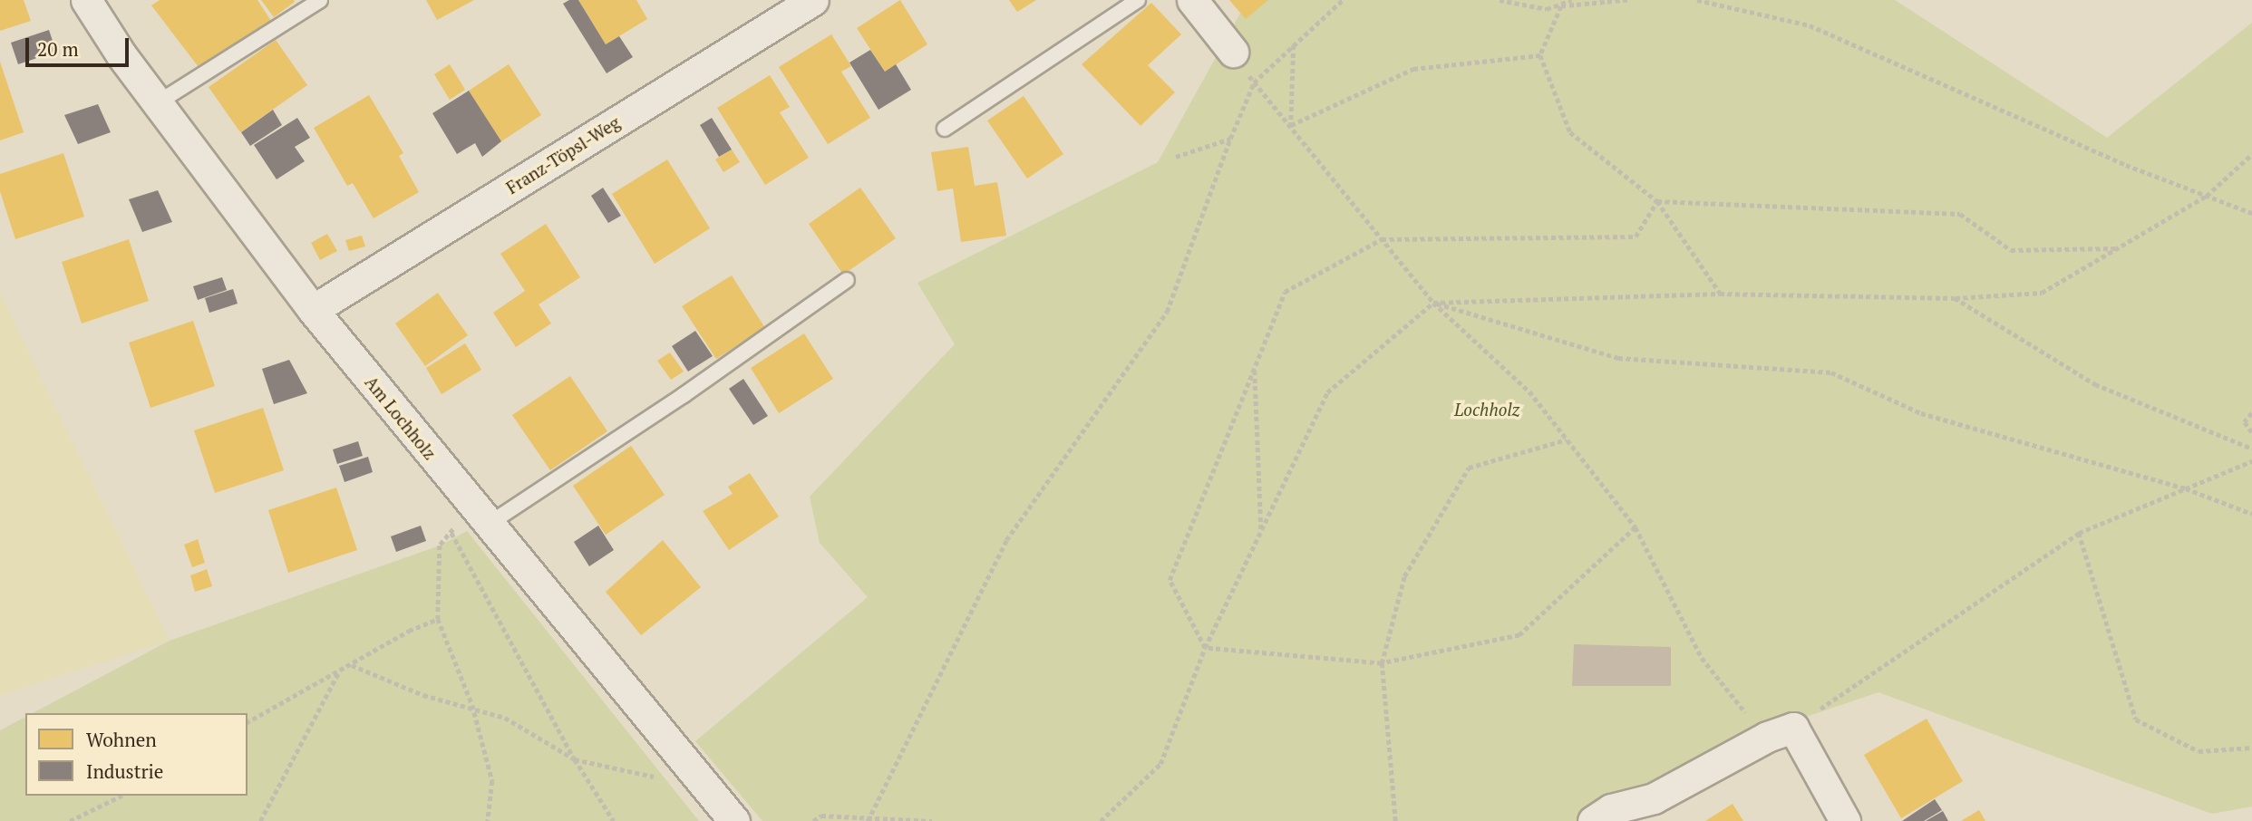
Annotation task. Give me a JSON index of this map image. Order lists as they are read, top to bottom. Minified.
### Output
{"streets":{"street":["Franz-Töpsl-Weg","Am Lochholz"]},"crossings":[["Franz-Töpsl-Weg","Am Lochholz"]],"parks":["Lochholz"],"legend":["Wohnen","Industrie"],"scale_bar":"20 m"}
